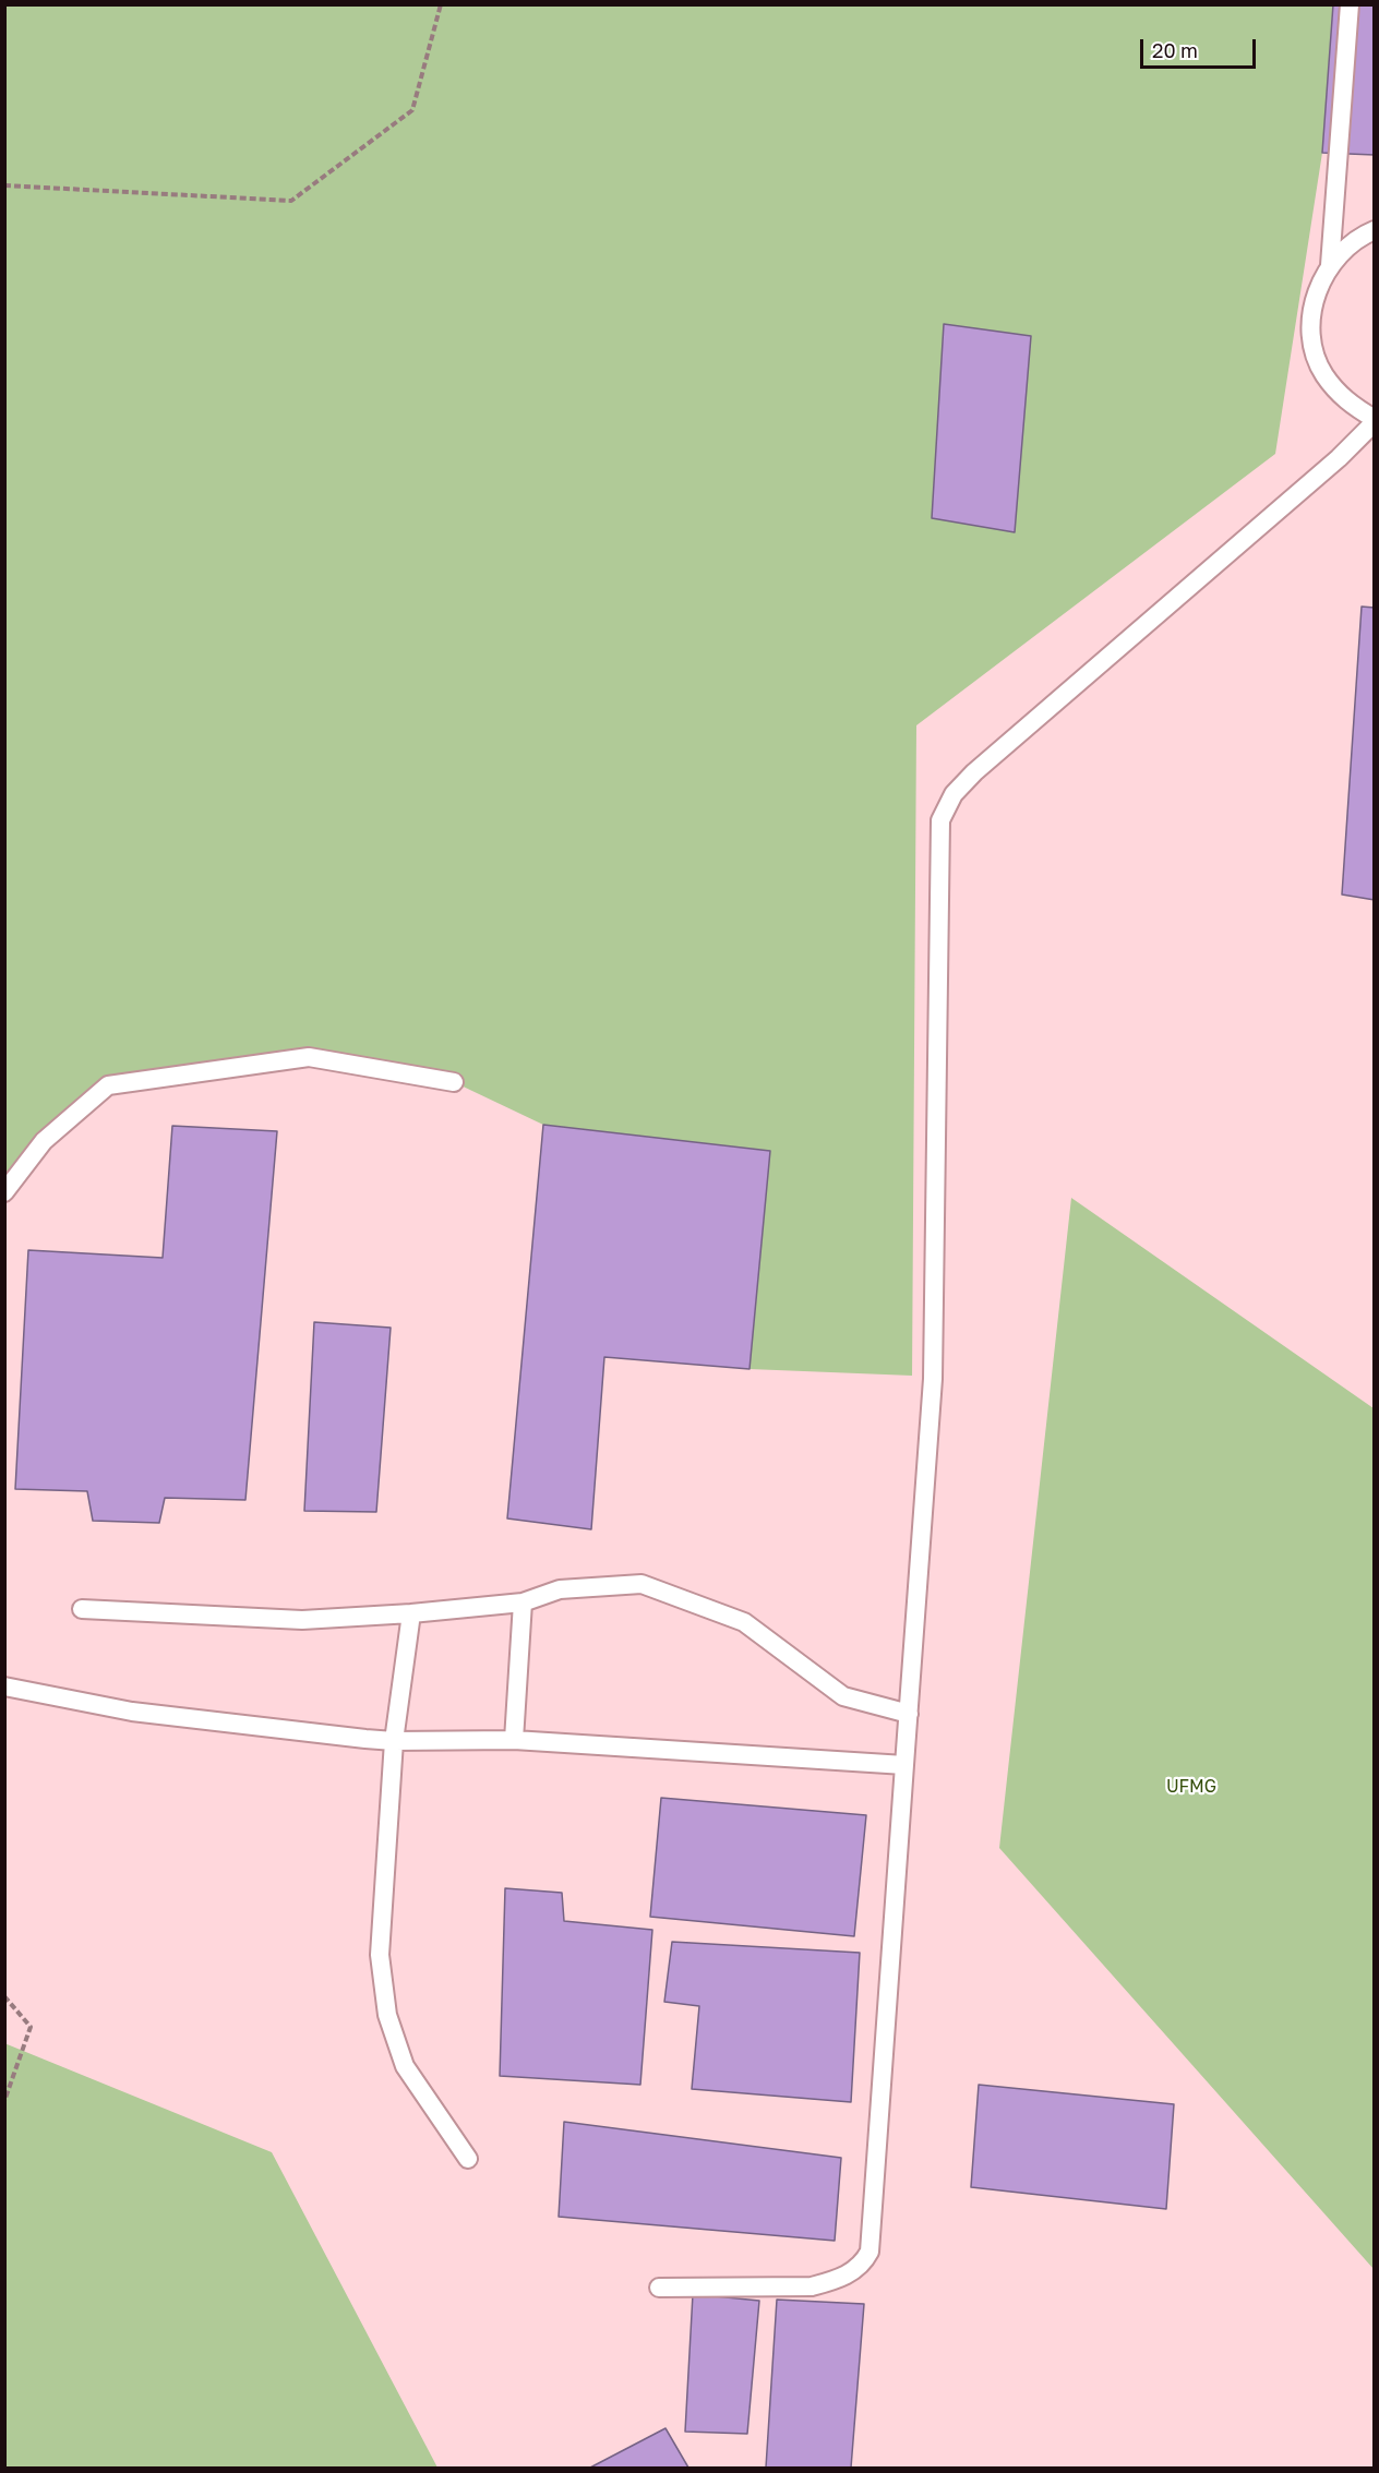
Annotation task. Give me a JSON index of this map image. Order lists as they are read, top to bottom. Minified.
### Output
{"parks":["UFMG"],"scale_bar":"20 m"}
